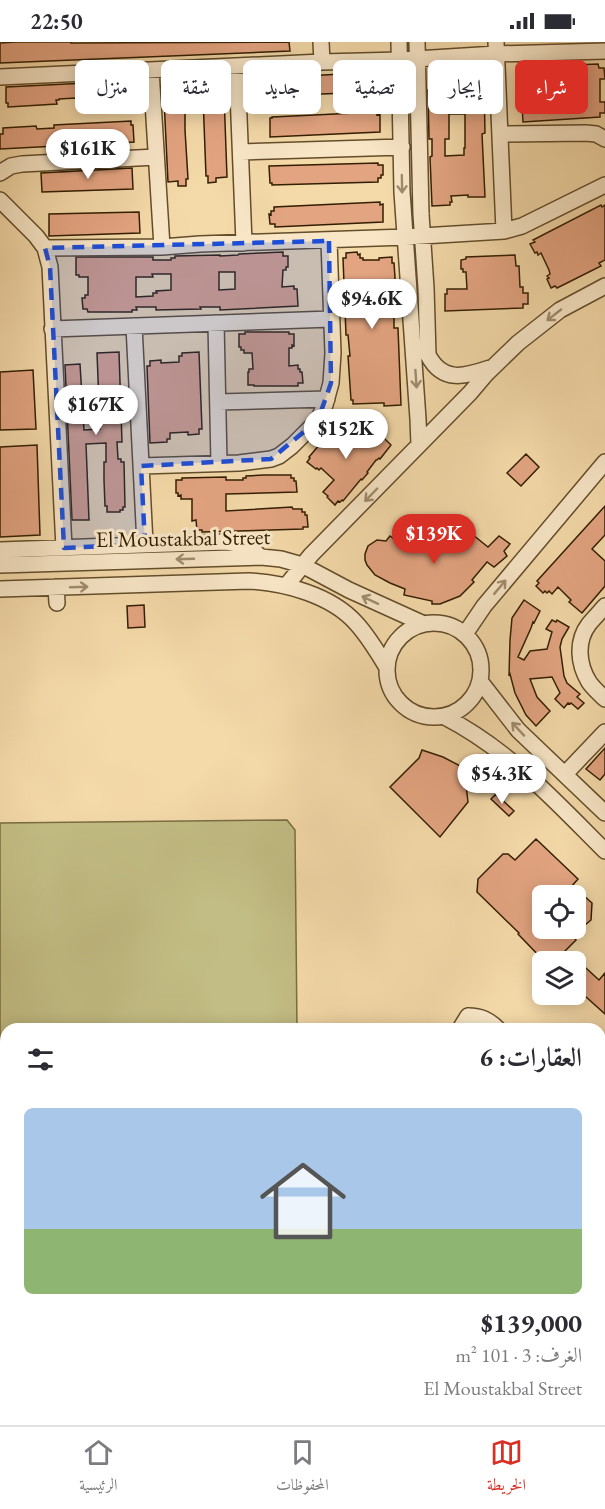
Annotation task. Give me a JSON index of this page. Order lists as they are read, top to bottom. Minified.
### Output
{"streets":{"street":["El Moustakbal Street"]},"page":{"status":"22:50","chip":["شراء","إيجار","تصفية","جديد","شقة","منزل"],"price":["$161K","$94.6K","$167K","$152K","$139K","$54.3K"],"heading":"العقارات: 6","list":[{"name":"$139,000","note":"الغرف: 3 · 101 m² · El Moustakbal Street"}],"tabs":["الخريطة","المحفوظات","الرئيسية"]}}
